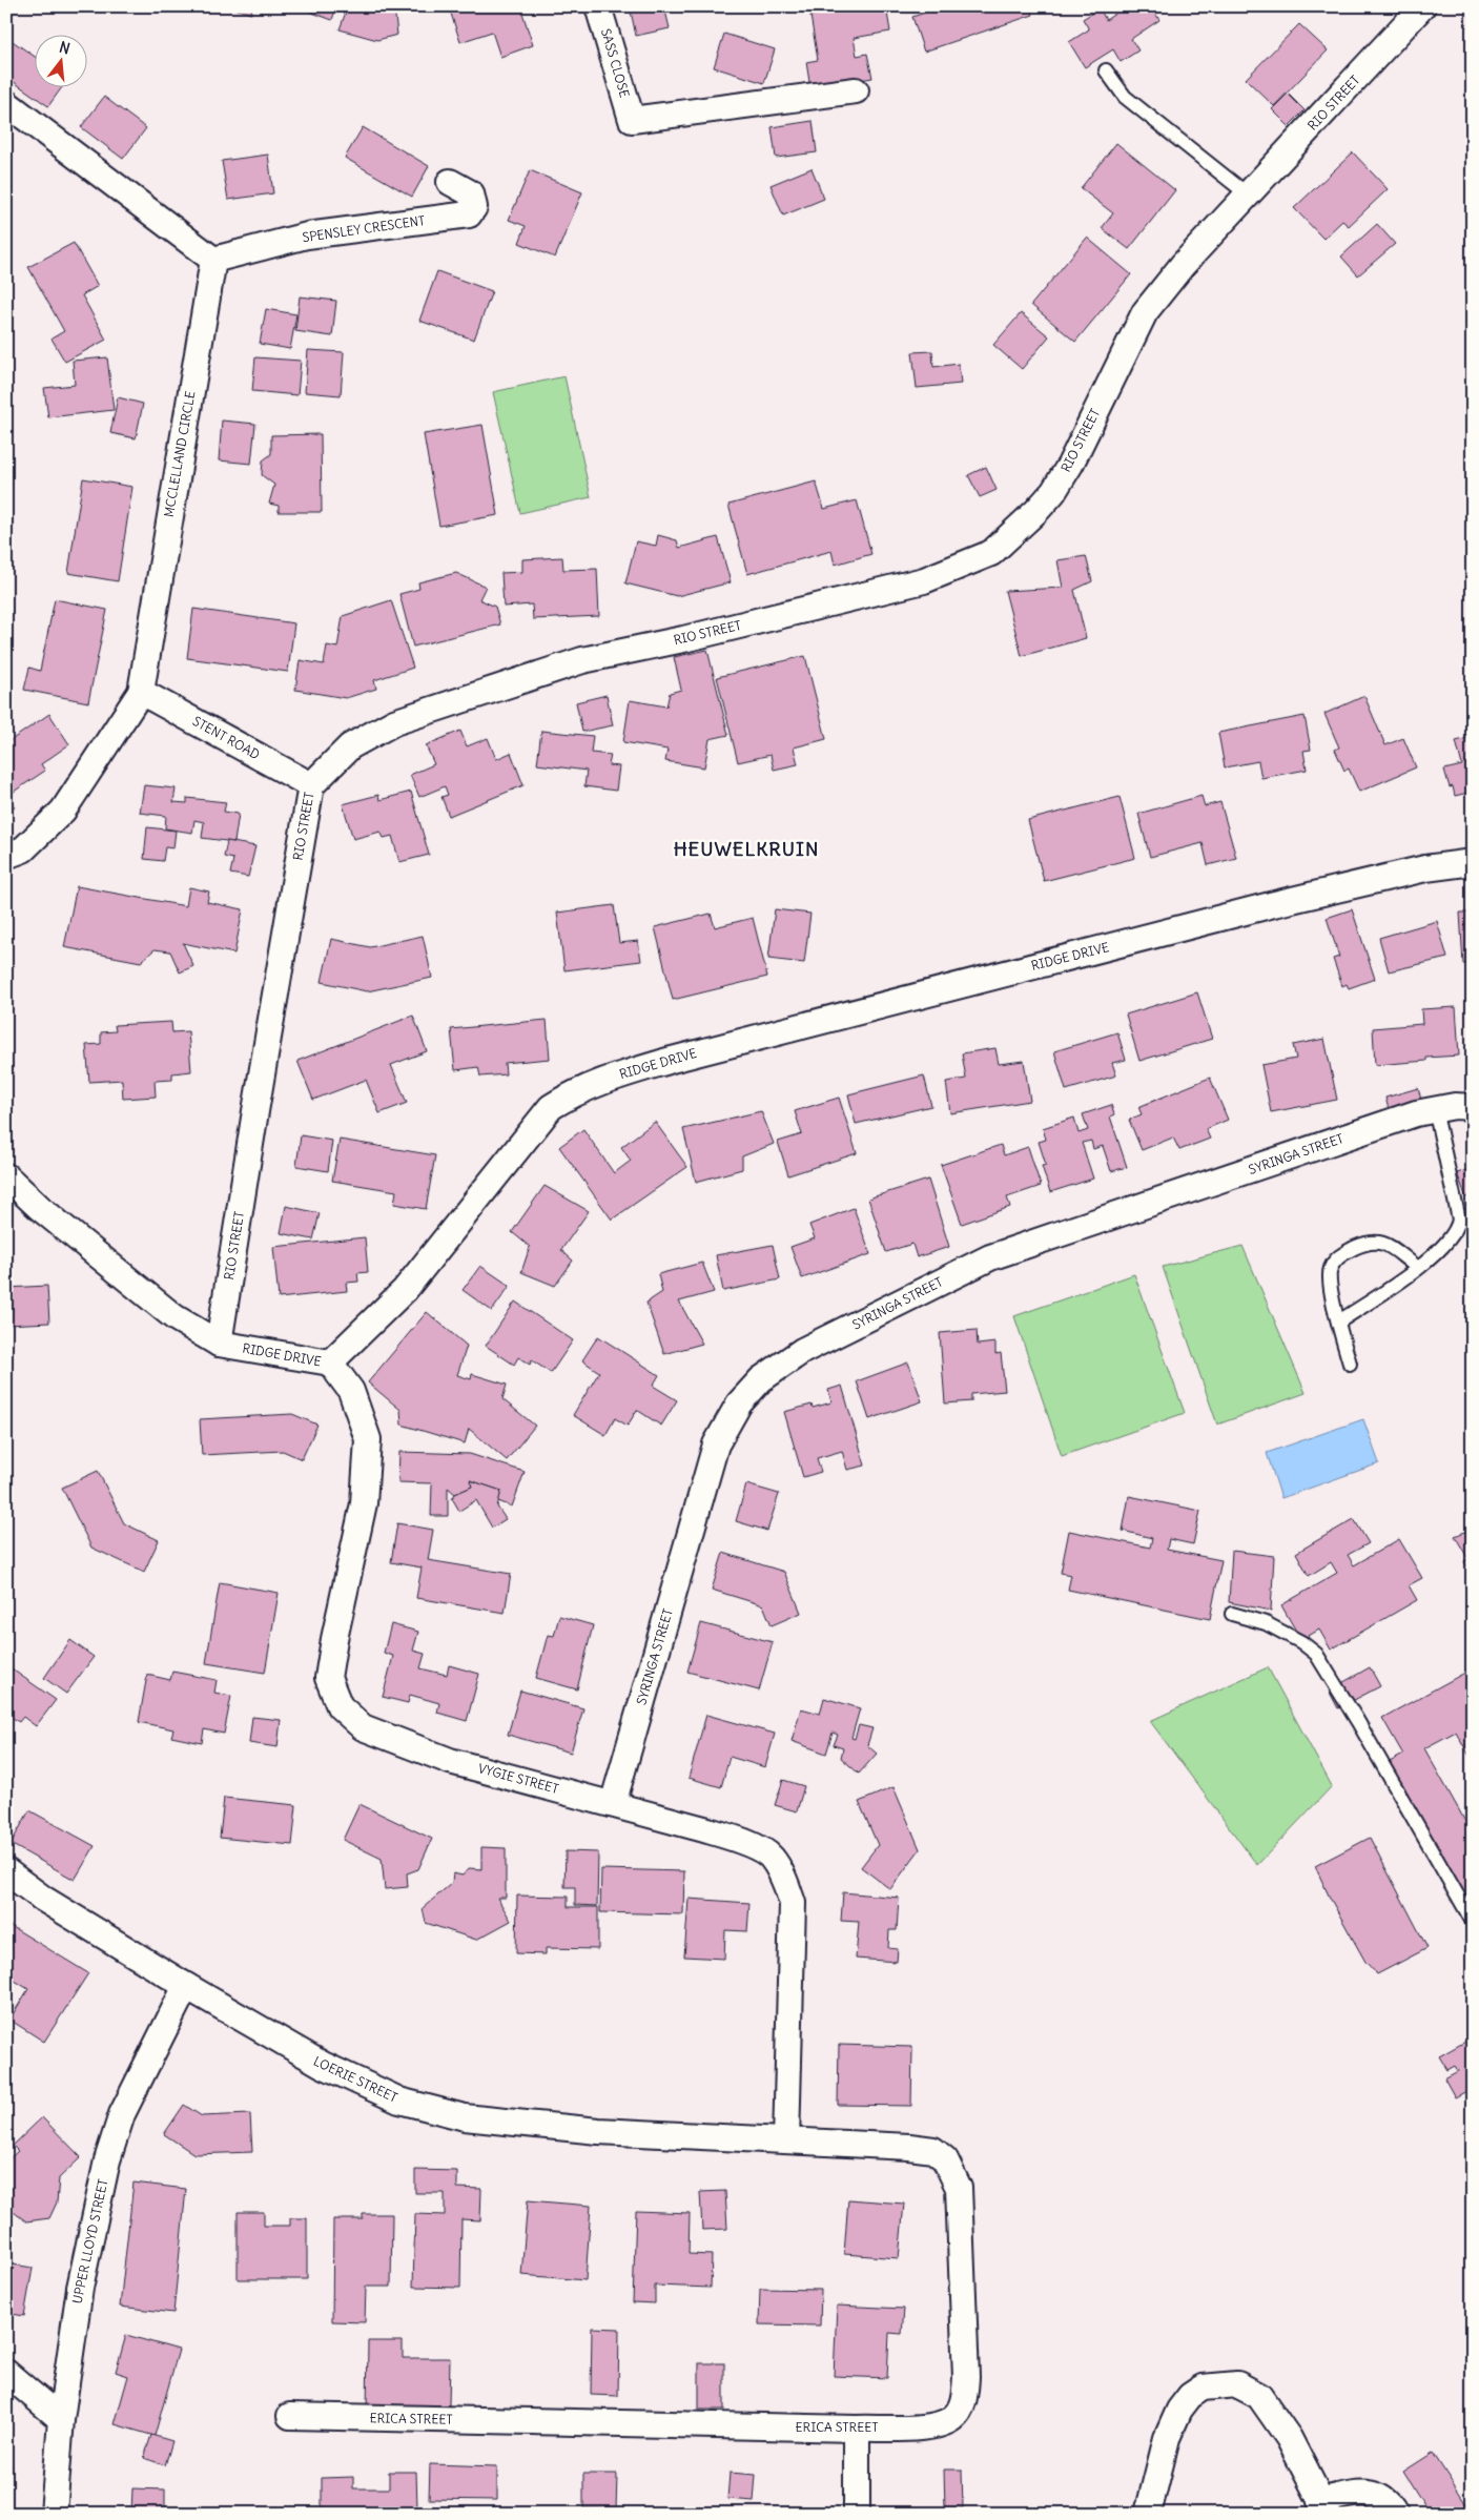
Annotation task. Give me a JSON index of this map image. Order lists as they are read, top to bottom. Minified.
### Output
{"streets":{"street":["SASS CLOSE","RIO STREET","SPENSLEY CRESCENT","MCCLELLAND CIRCLE","STENT ROAD","RIDGE DRIVE","SYRINGA STREET","VYGIE STREET","LOERIE STREET","UPPER LLOYD STREET","ERICA STREET"]},"crossings":[["RIO STREET","STENT ROAD"],["RIO STREET","RIDGE DRIVE"],["SPENSLEY CRESCENT","MCCLELLAND CIRCLE"],["MCCLELLAND CIRCLE","STENT ROAD"],["RIDGE DRIVE","VYGIE STREET"],["SYRINGA STREET","VYGIE STREET"],["VYGIE STREET","LOERIE STREET"],["VYGIE STREET","ERICA STREET"],["LOERIE STREET","UPPER LLOYD STREET"],["LOERIE STREET","ERICA STREET"]],"districts":["HEUWELKRUIN"],"north":"top"}
